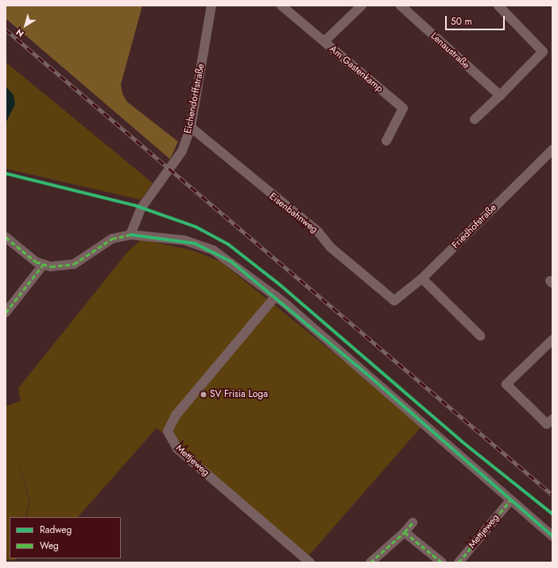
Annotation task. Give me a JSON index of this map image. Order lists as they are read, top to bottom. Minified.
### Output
{"streets":{"street":["Lenaustraße","Am Gastenkamp","Eichendorffstraße","Eisenbahnweg","Friedhofstraße","Mettjeweg"]},"crossings":[["Eichendorffstraße","Eisenbahnweg"],["Eisenbahnweg","Friedhofstraße"]],"places":["SV Frisia Loga"],"legend":["Radweg","Weg"],"scale_bar":"50 m","north":"bottom left"}
